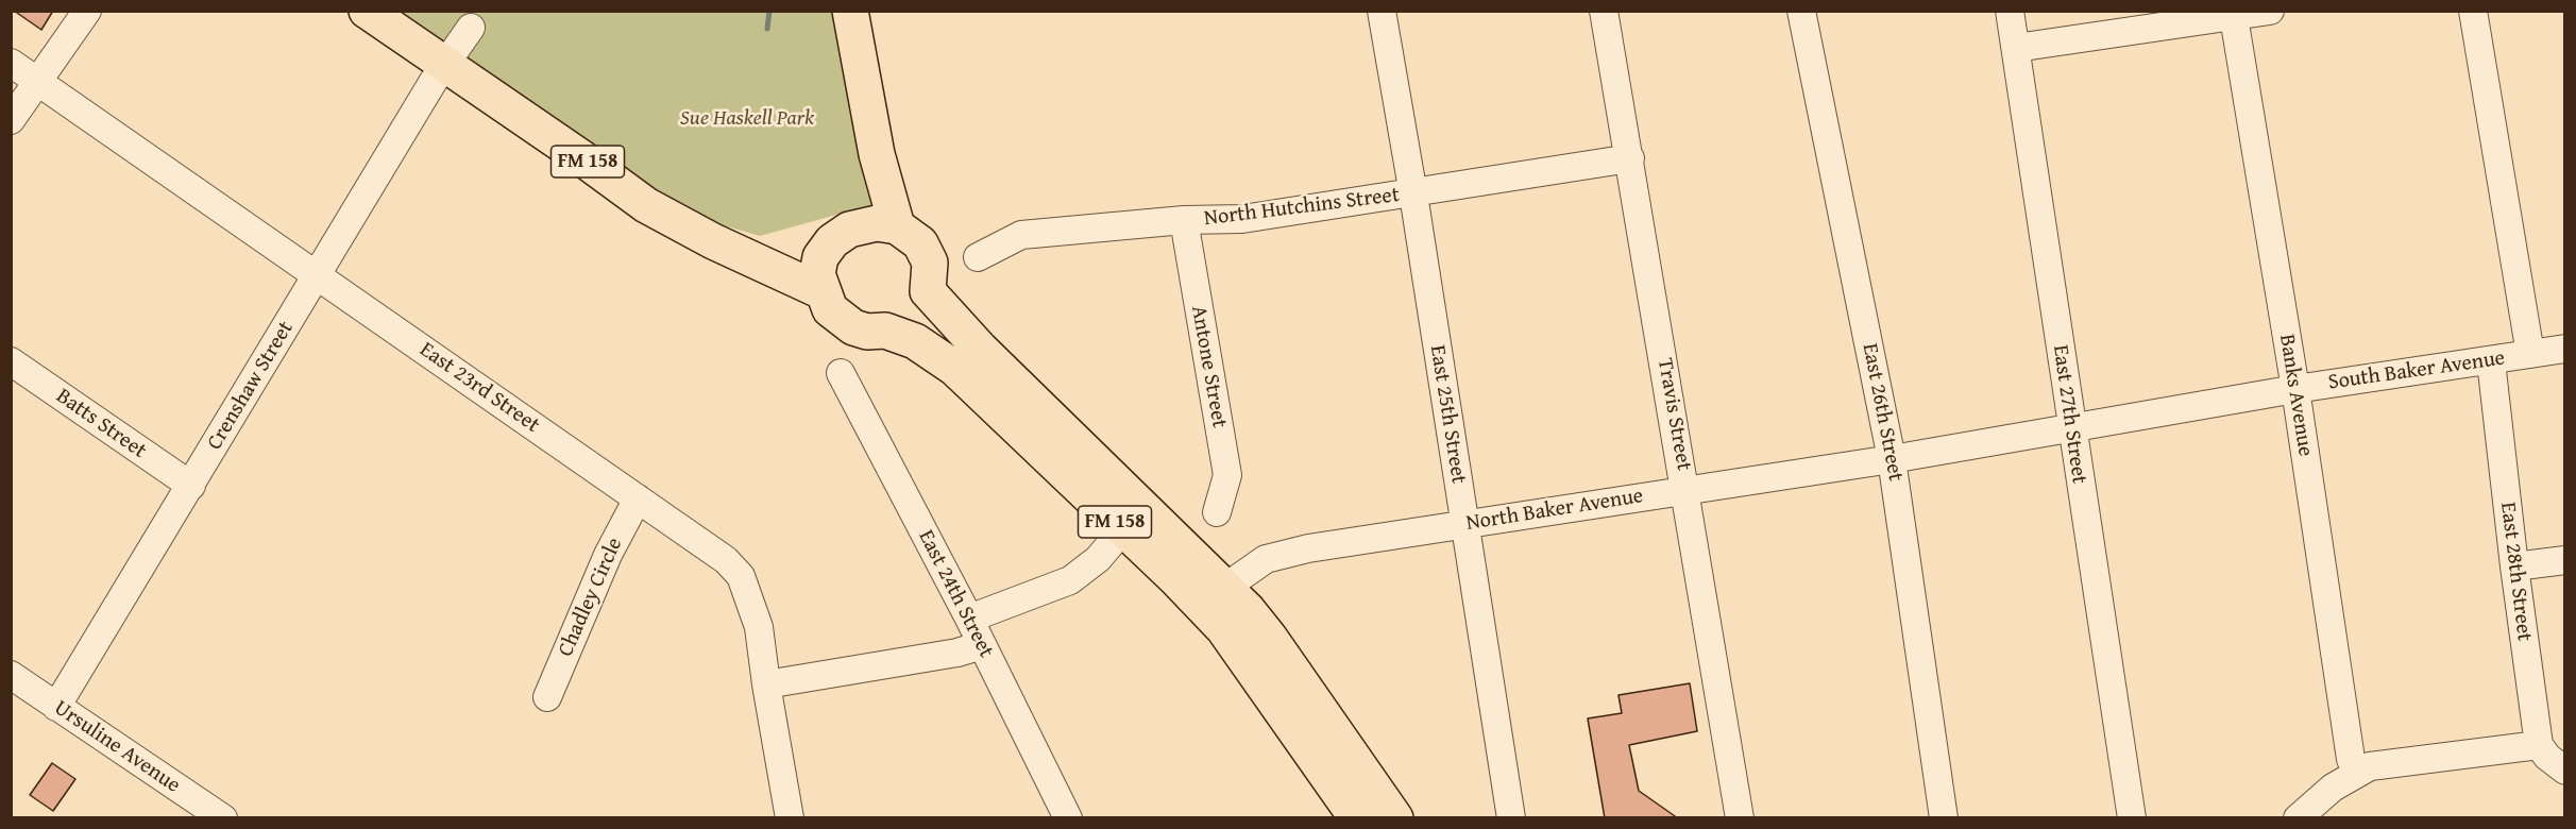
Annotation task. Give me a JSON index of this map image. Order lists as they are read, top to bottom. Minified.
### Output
{"streets":{"main road":["FM 158"],"street":["North Hutchins Street","Antone Street","South Baker Avenue","Crenshaw Street","East 23rd Street","Banks Avenue","East 26th Street","East 25th Street","Travis Street","East 27th Street","Batts Street","North Baker Avenue","East 28th Street","East 24th Street","Chadley Circle","Ursuline Avenue"]},"crossings":[["FM 158","Crenshaw Street"],["FM 158","North Baker Avenue"],["North Hutchins Street","Antone Street"],["North Hutchins Street","East 25th Street"],["North Hutchins Street","Travis Street"],["South Baker Avenue","Banks Avenue"],["South Baker Avenue","East 26th Street"],["South Baker Avenue","East 27th Street"],["South Baker Avenue","North Baker Avenue"],["South Baker Avenue","East 28th Street"],["Crenshaw Street","East 23rd Street"],["Crenshaw Street","Batts Street"],["Crenshaw Street","Ursuline Avenue"],["East 23rd Street","Chadley Circle"],["East 26th Street","North Baker Avenue"],["East 25th Street","North Baker Avenue"],["Travis Street","North Baker Avenue"]],"parks":["Sue Haskell Park"]}
